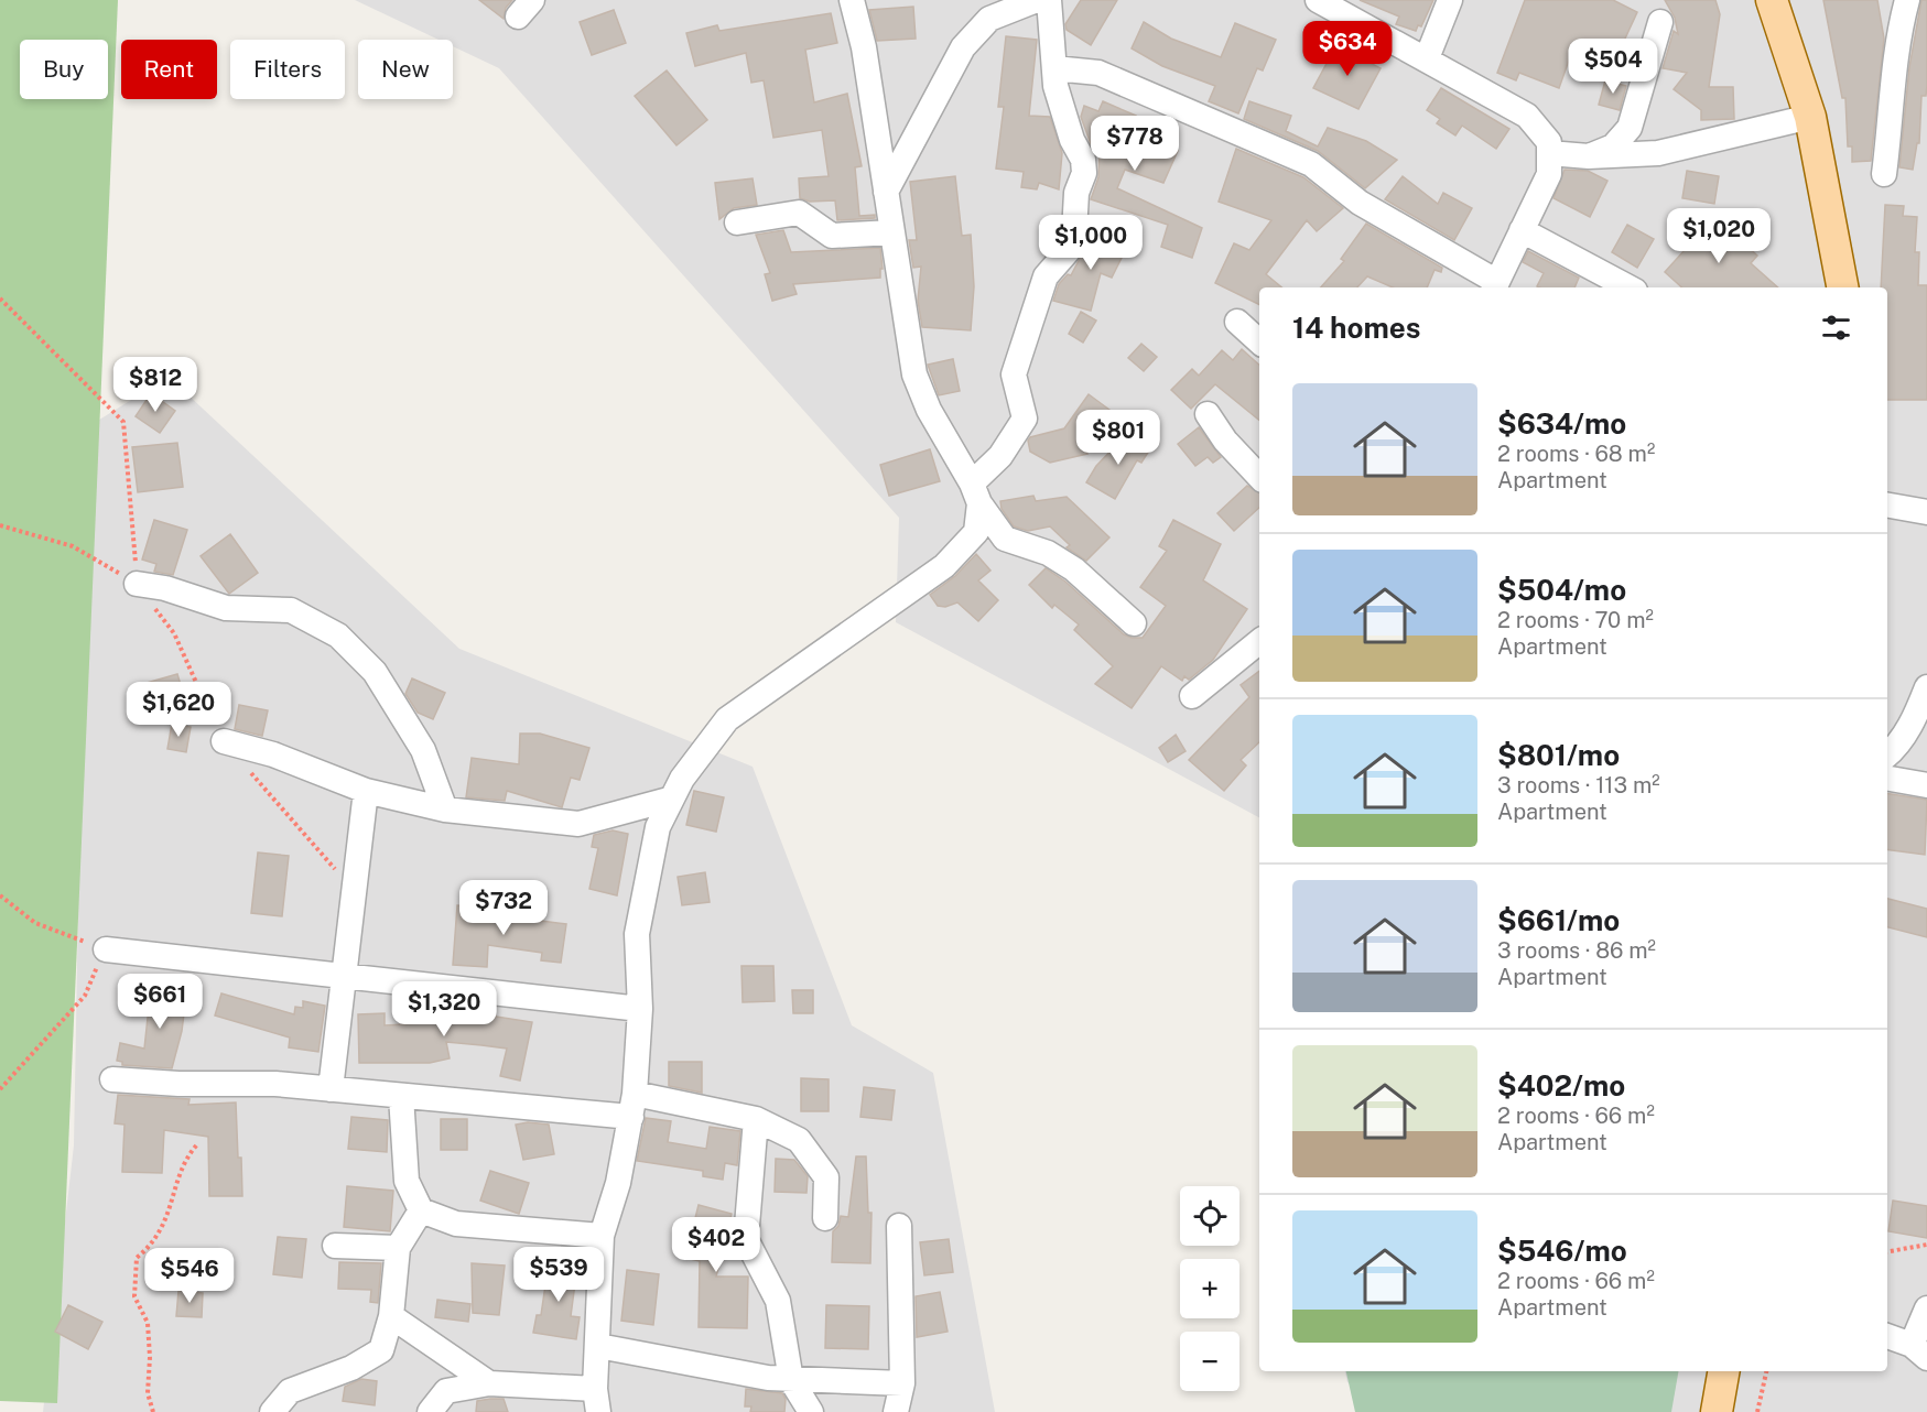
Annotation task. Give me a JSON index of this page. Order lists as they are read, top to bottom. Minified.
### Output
{"page":{"price":["$634","$504","$778","$1,020","$1,000","$812","$801","$1,620","$732","$661","$1,320","$402","$539","$546"],"chip":["Buy","Rent","Filters","New"],"heading":"14 homes","list":[{"name":"$634/mo","note":"2 rooms · 68 m² · Apartment"},{"name":"$504/mo","note":"2 rooms · 70 m² · Apartment"},{"name":"$801/mo","note":"3 rooms · 113 m² · Apartment"},{"name":"$661/mo","note":"3 rooms · 86 m² · Apartment"},{"name":"$402/mo","note":"2 rooms · 66 m² · Apartment"},{"name":"$546/mo","note":"2 rooms · 66 m² · Apartment"}],"map_buttons":["+","−"]}}
